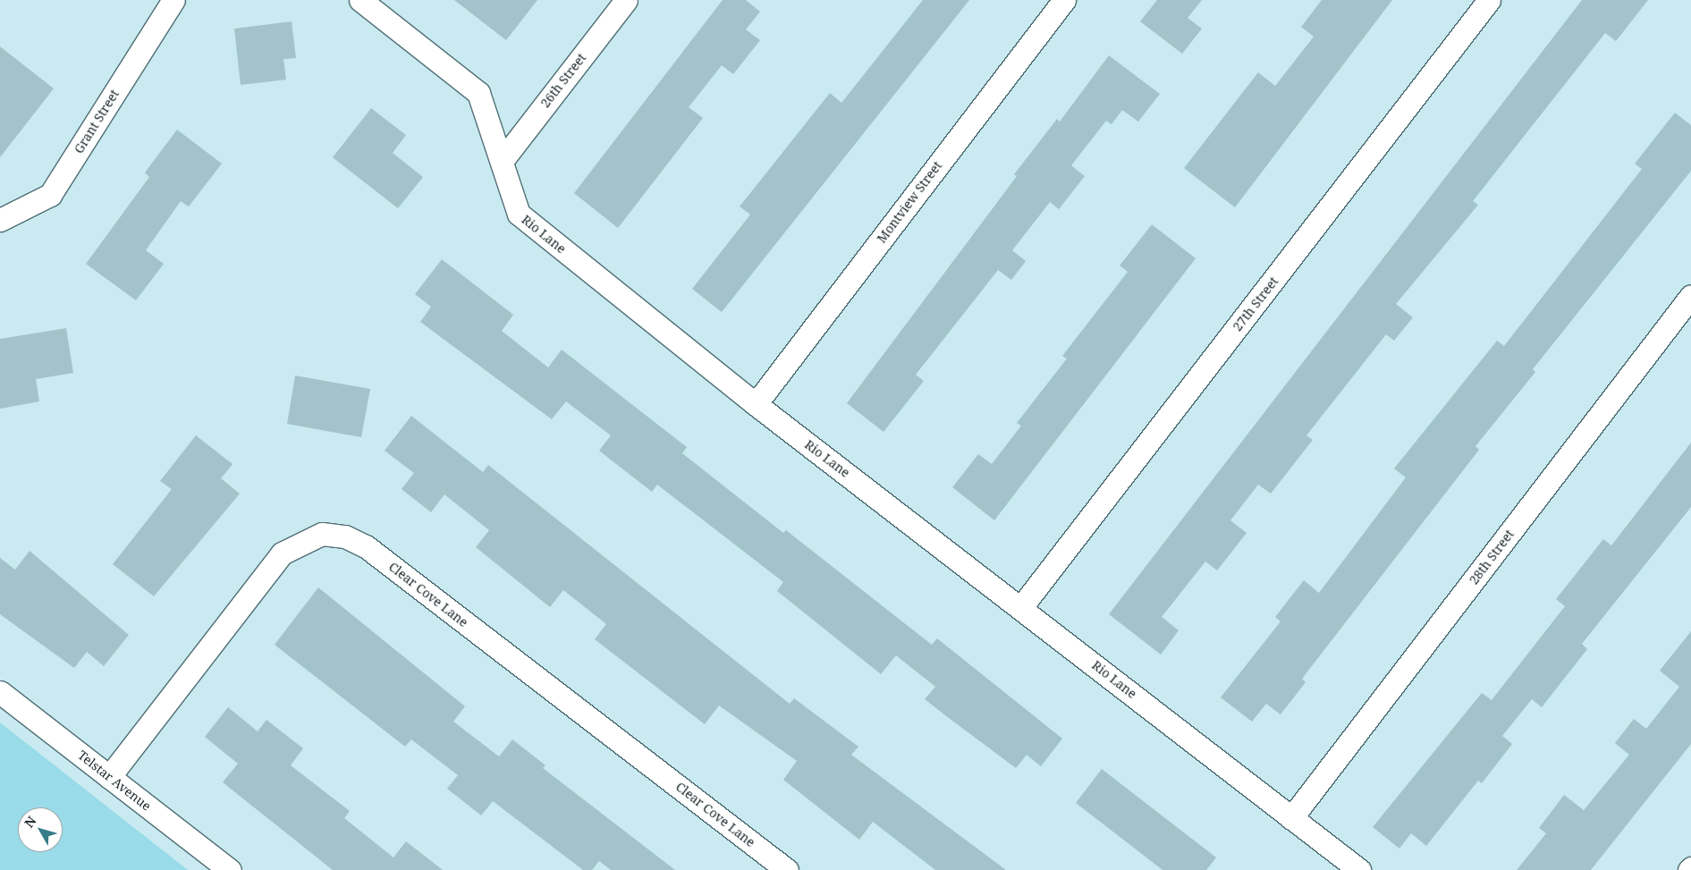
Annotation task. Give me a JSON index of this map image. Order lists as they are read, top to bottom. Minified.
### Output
{"streets":{"street":["26th Street","Grant Street","Montview Street","Rio Lane","27th Street","28th Street","Clear Cove Lane","Telstar Avenue"]},"crossings":[["26th Street","Rio Lane"],["Montview Street","Rio Lane"],["Rio Lane","27th Street"],["Rio Lane","28th Street"],["Clear Cove Lane","Telstar Avenue"]],"north":"top left"}
